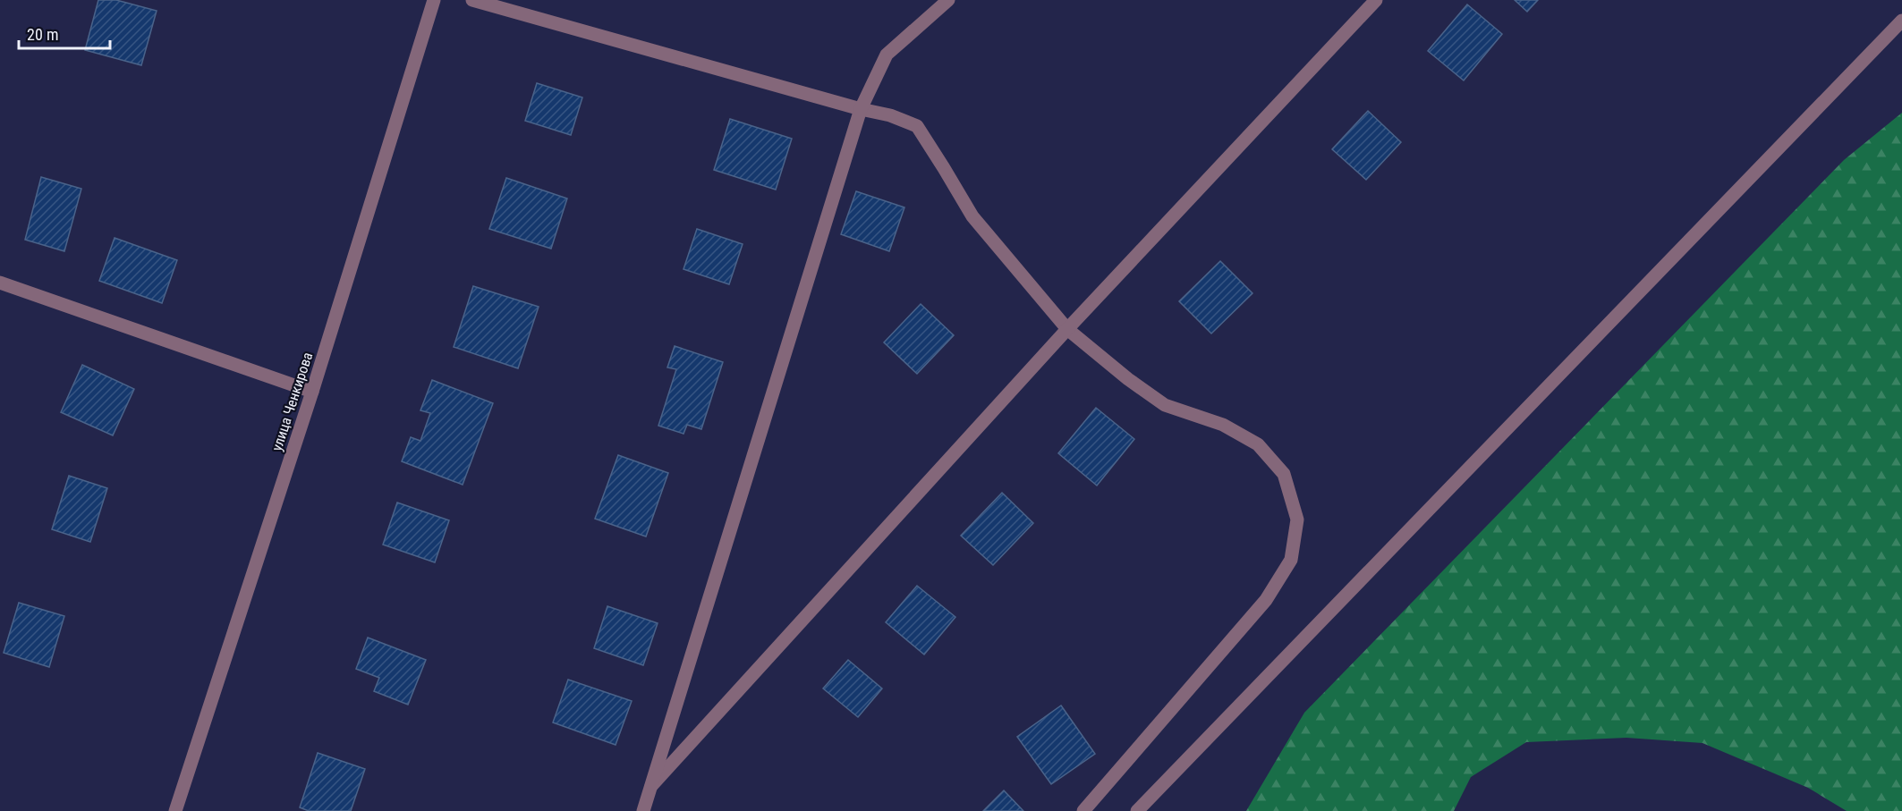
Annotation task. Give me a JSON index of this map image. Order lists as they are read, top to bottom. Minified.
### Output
{"streets":{"street":["улица Ченкирова"]},"scale_bar":"20 m"}
